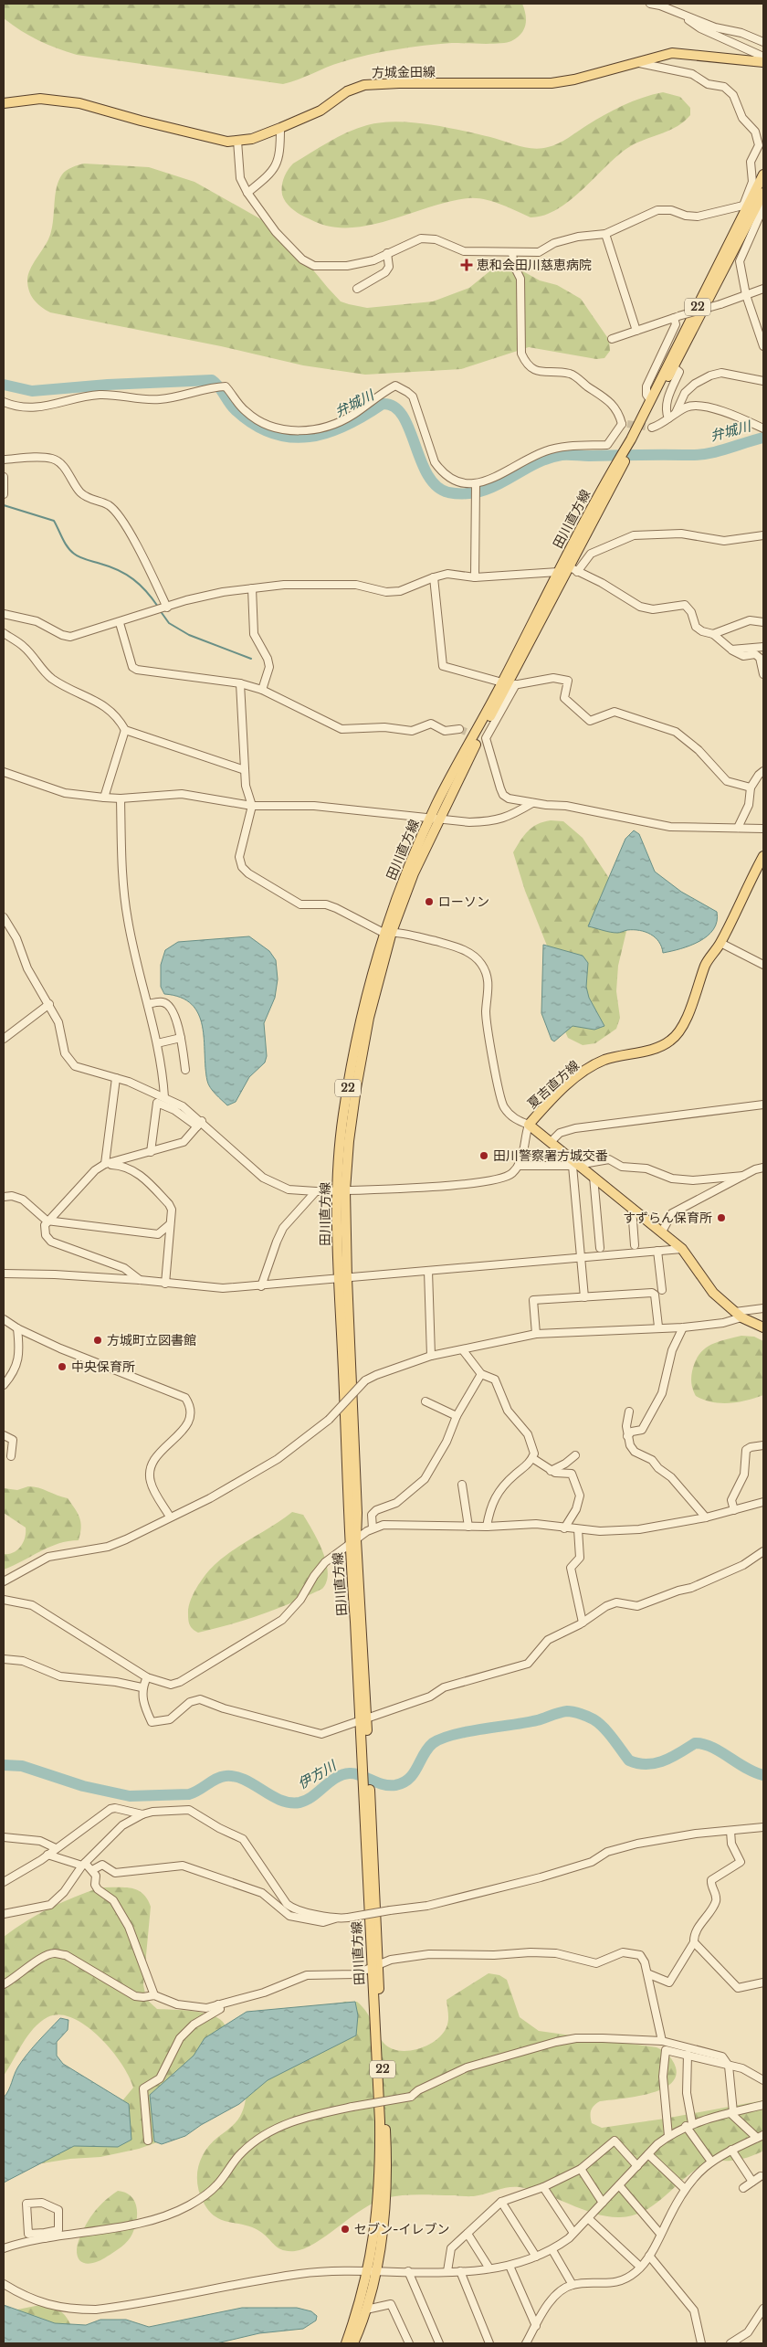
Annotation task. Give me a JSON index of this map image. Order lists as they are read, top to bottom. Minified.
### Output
{"streets":{"main road":["方城金田線","22","田川直方線","夏吉直方線"]},"water":["弁城川","伊方川"],"places":{"health":["恵和会田川慈恵病院"],"other":["ローソン","田川警察署方城交番","すずらん保育所","方城町立図書館","中央保育所","セブン-イレブン"]}}
